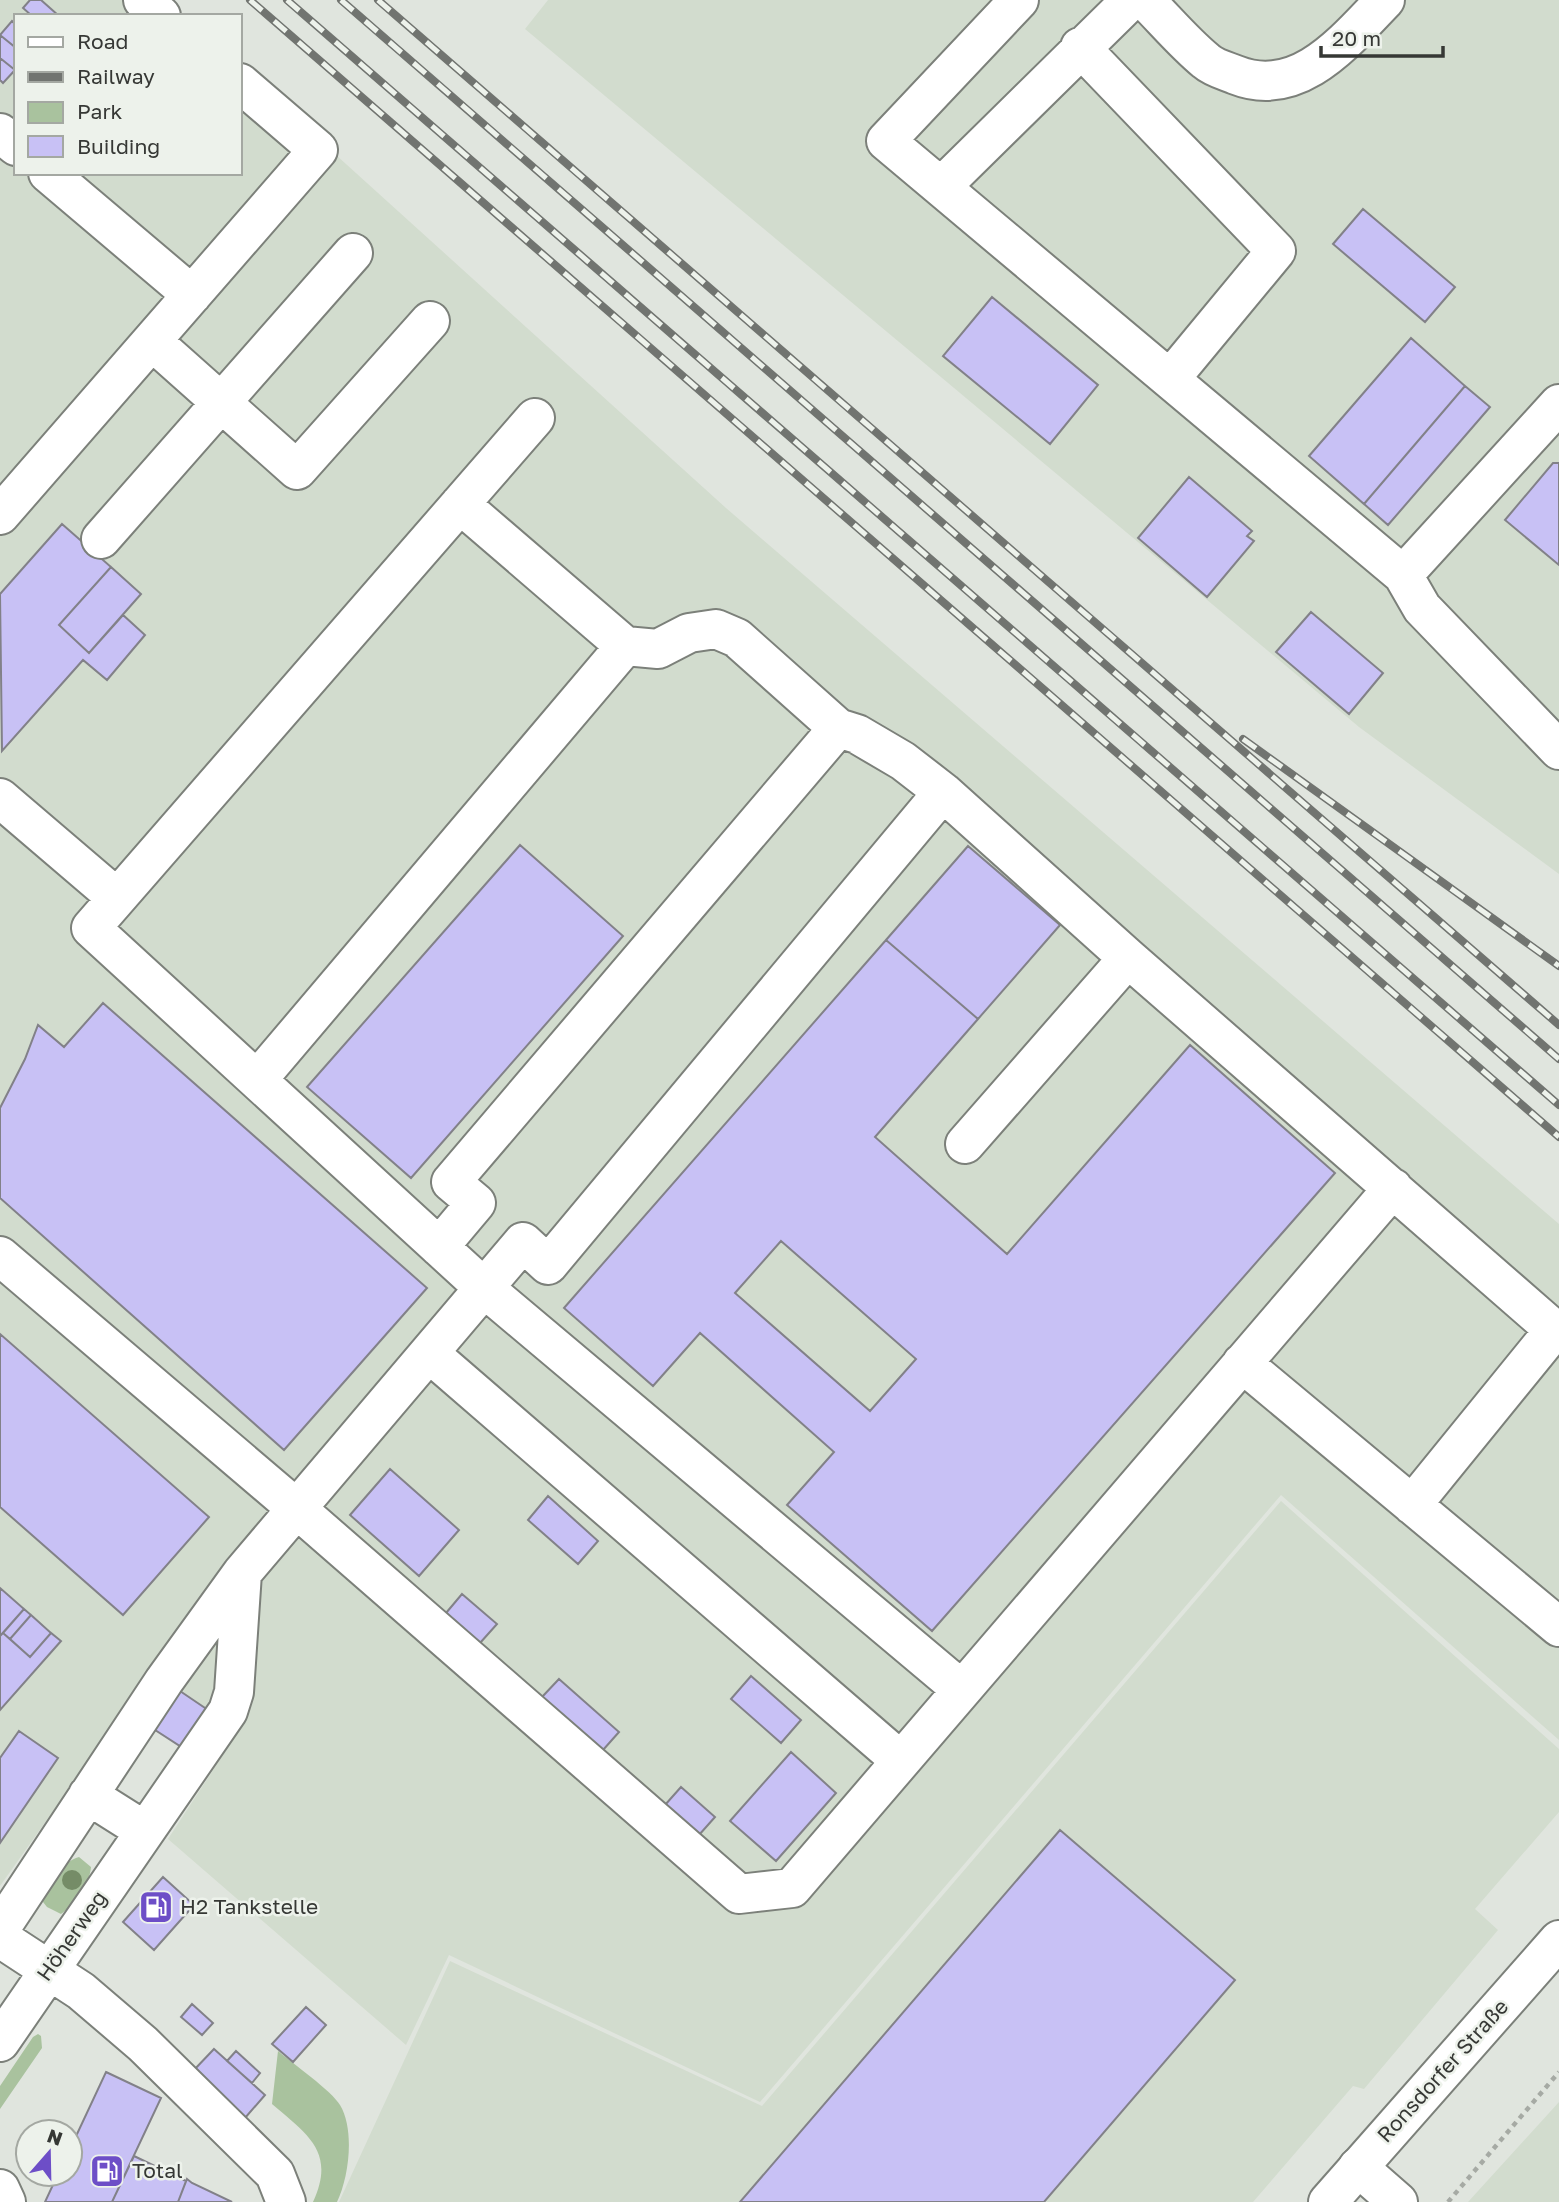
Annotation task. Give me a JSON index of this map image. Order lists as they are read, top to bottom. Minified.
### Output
{"streets":{"main road":["Höherweg","Ronsdorfer Straße"]},"places":{"fuel station":["H2 Tankstelle","Total"]},"legend":["Road","Railway","Park","Building"],"scale_bar":"20 m","north":"top"}
